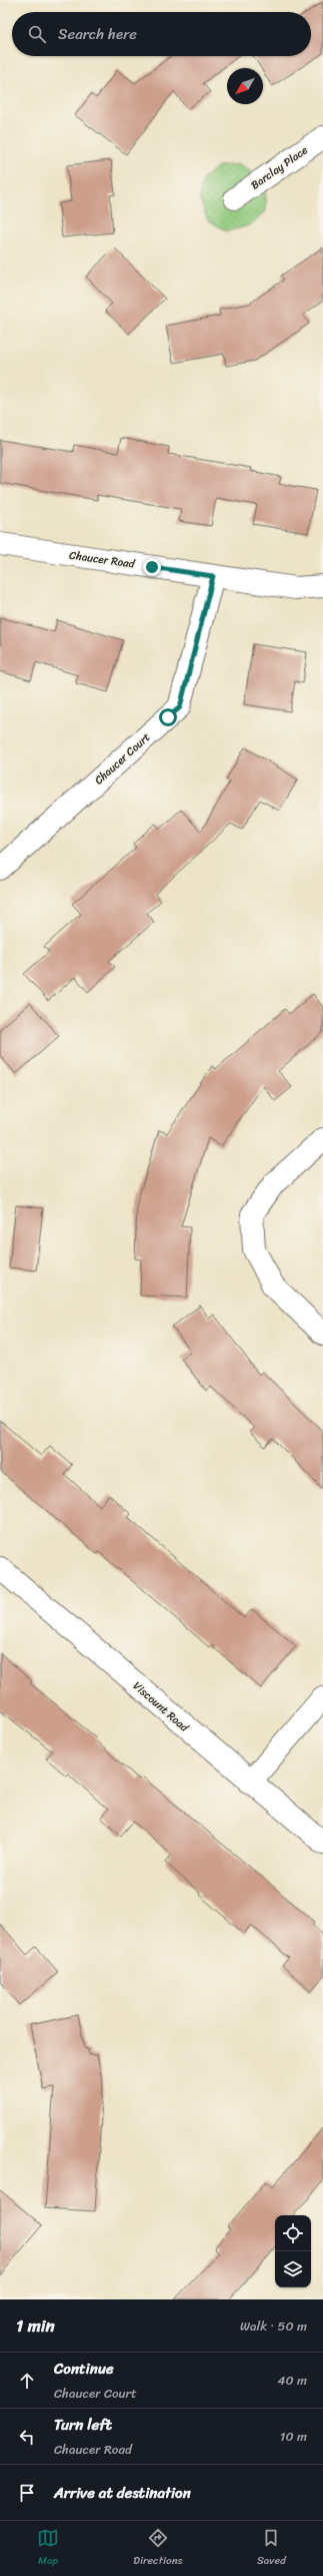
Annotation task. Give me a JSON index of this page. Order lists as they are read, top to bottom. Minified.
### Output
{"streets":{"street":["Barclay Place","Chaucer Road","Chaucer Court","Viscount Road"]},"crossings":[["Chaucer Road","Chaucer Court"]],"north":"bottom left","page":{"search":"Search here","heading":["1 min","Walk · 50 m"],"list":[["Continue","Chaucer Court","40 m"],["Turn left","Chaucer Road","10 m"],"Arrive at destination"],"nav":["Map","Directions","Saved"]}}
